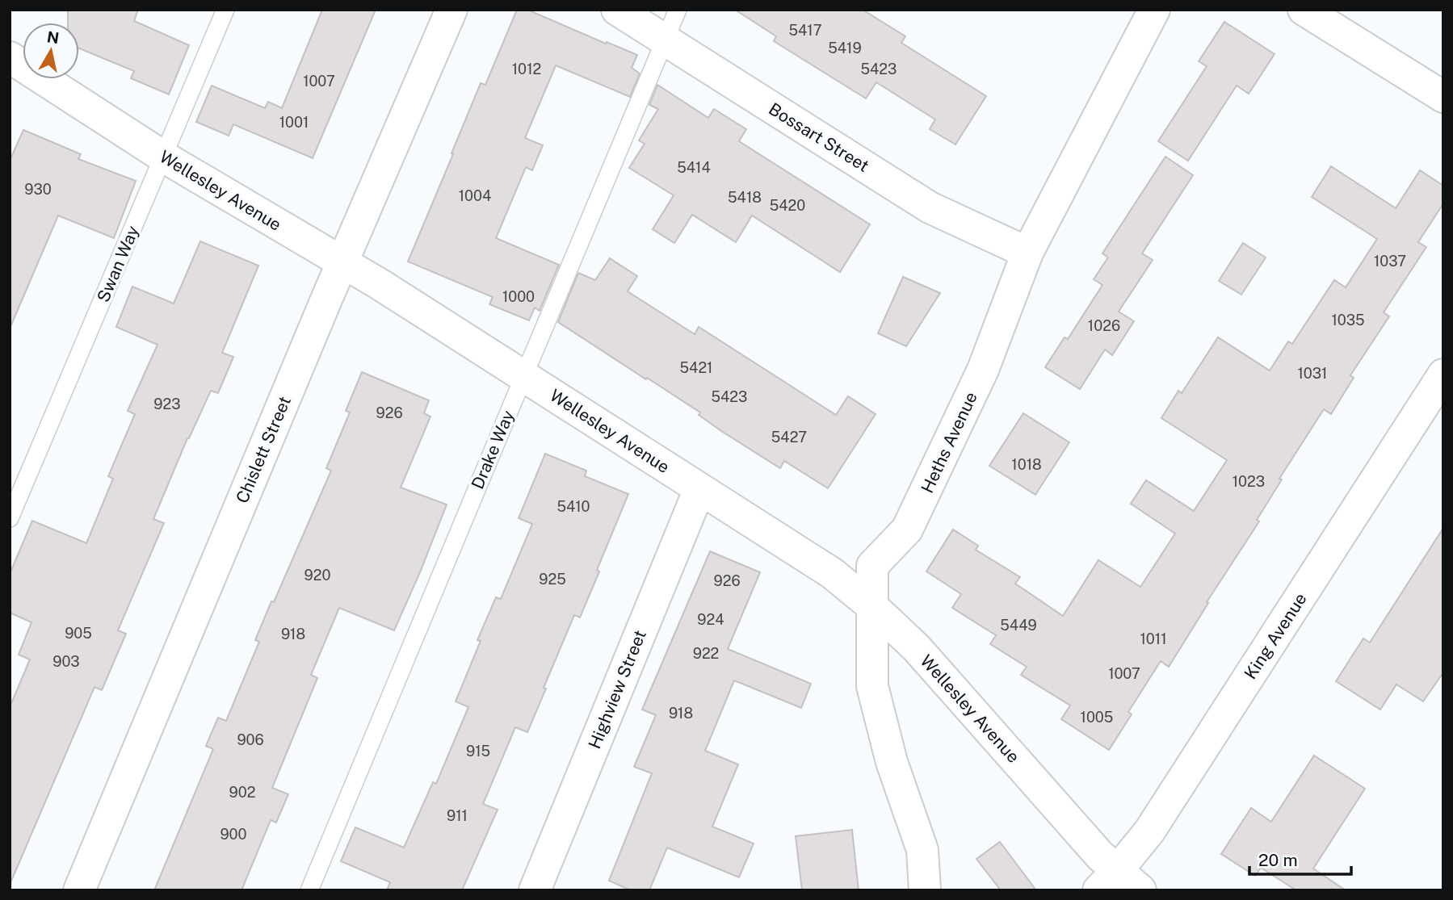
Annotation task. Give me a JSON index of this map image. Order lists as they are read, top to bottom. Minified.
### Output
{"streets":{"street":["Bossart Street","Wellesley Avenue","Heths Avenue","Chislett Street","King Avenue","Highview Street"],"lane":["Swan Way","Drake Way"]},"crossings":[["Bossart Street","Heths Avenue"],["Bossart Street","Drake Way"],["Wellesley Avenue","Swan Way"],["Wellesley Avenue","Heths Avenue"],["Wellesley Avenue","Chislett Street"],["Wellesley Avenue","Drake Way"],["Wellesley Avenue","King Avenue"],["Wellesley Avenue","Highview Street"]],"house_numbers":["5417","5419","1012","5423","1007","1001","5414","930","1004","5418","5420","1037","1000","1035","1026","5421","1031","5423","923","926","5427","1018","1023","5410","920","925","926","924","5449","905","918","1011","922","903","1007","918","1005","906","915","902","911","900"],"scale_bar":"20 m","north":"top"}
